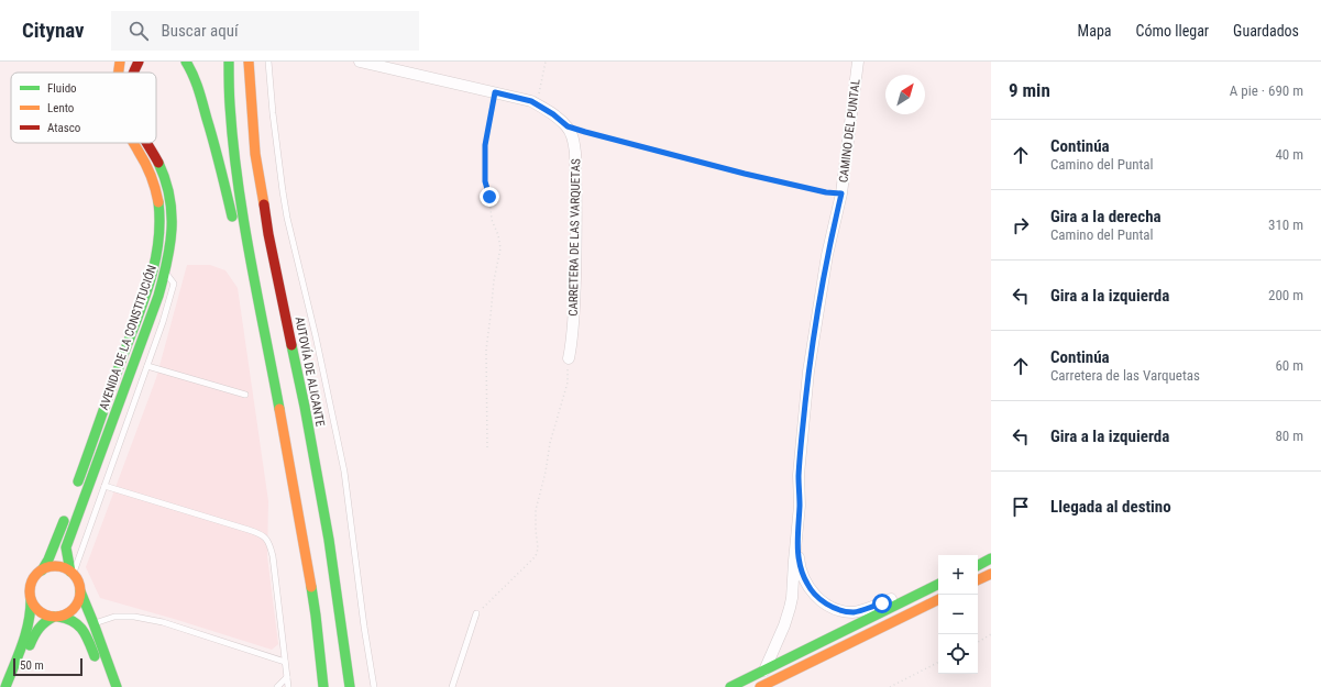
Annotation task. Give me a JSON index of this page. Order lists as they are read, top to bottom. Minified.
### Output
{"streets":{"main road":["AVENIDA DE LA CONSTITUCIÓN","AUTOVÍA DE ALICANTE"],"street":["CAMINO DEL PUNTAL","CARRETERA DE LAS VARQUETAS"]},"legend":["Fluido","Lento","Atasco"],"scale_bar":"50 m","north":"top right","page":{"header":"Citynav","search":"Buscar aquí","nav":["Mapa","Cómo llegar","Guardados"],"heading":["9 min","A pie · 690 m"],"list":[["Continúa","Camino del Puntal","40 m"],["Gira a la derecha","Camino del Puntal","310 m"],["Gira a la izquierda","200 m"],["Continúa","Carretera de las Varquetas","60 m"],["Gira a la izquierda","80 m"],"Llegada al destino"],"map_buttons":["+","−"],"scale":"50 m"}}
